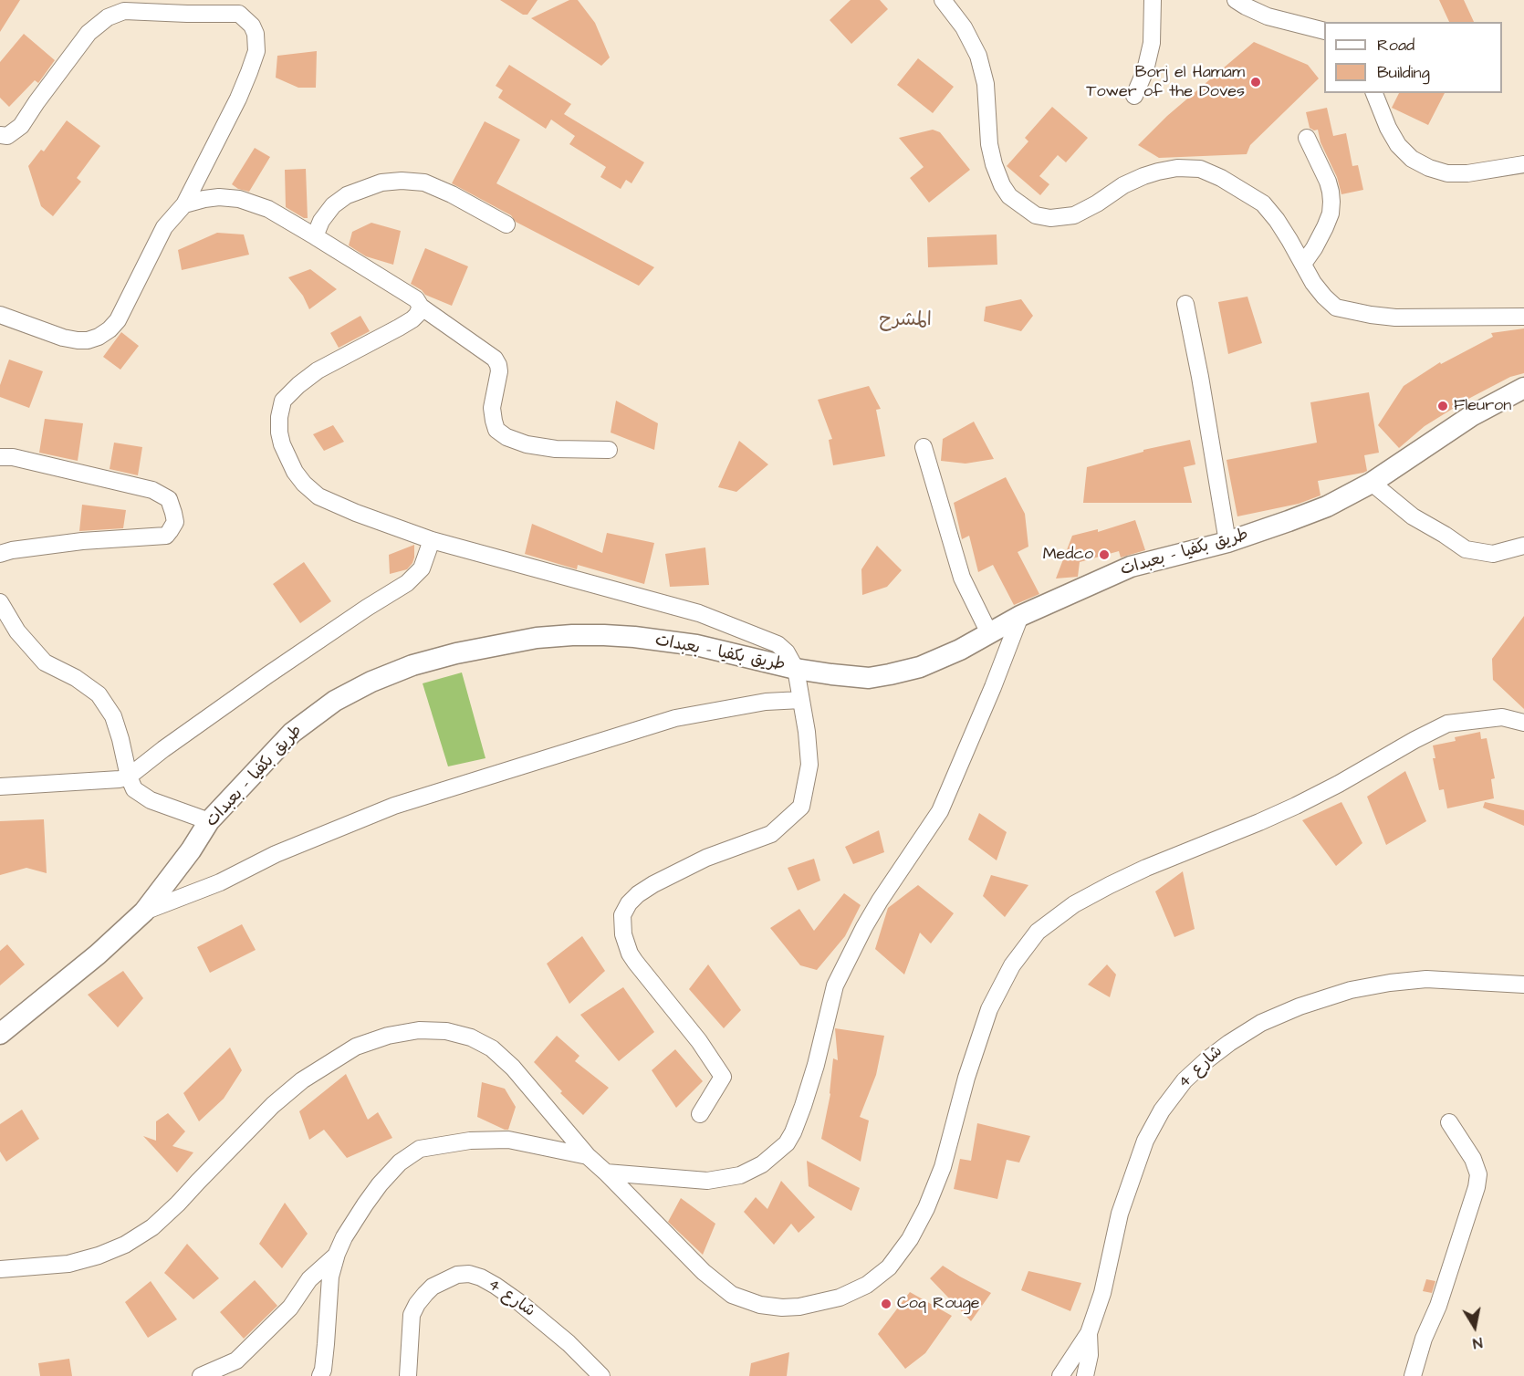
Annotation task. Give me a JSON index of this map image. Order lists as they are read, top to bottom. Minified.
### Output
{"streets":{"main road":["طريق بكفيا - بعبدات"],"street":["شارع 4"]},"districts":["المشرح"],"places":["Borj el Hamam Tower of the Doves","Fleuron","Medco","Coq Rouge"],"legend":["Road","Building"],"north":"bottom"}
